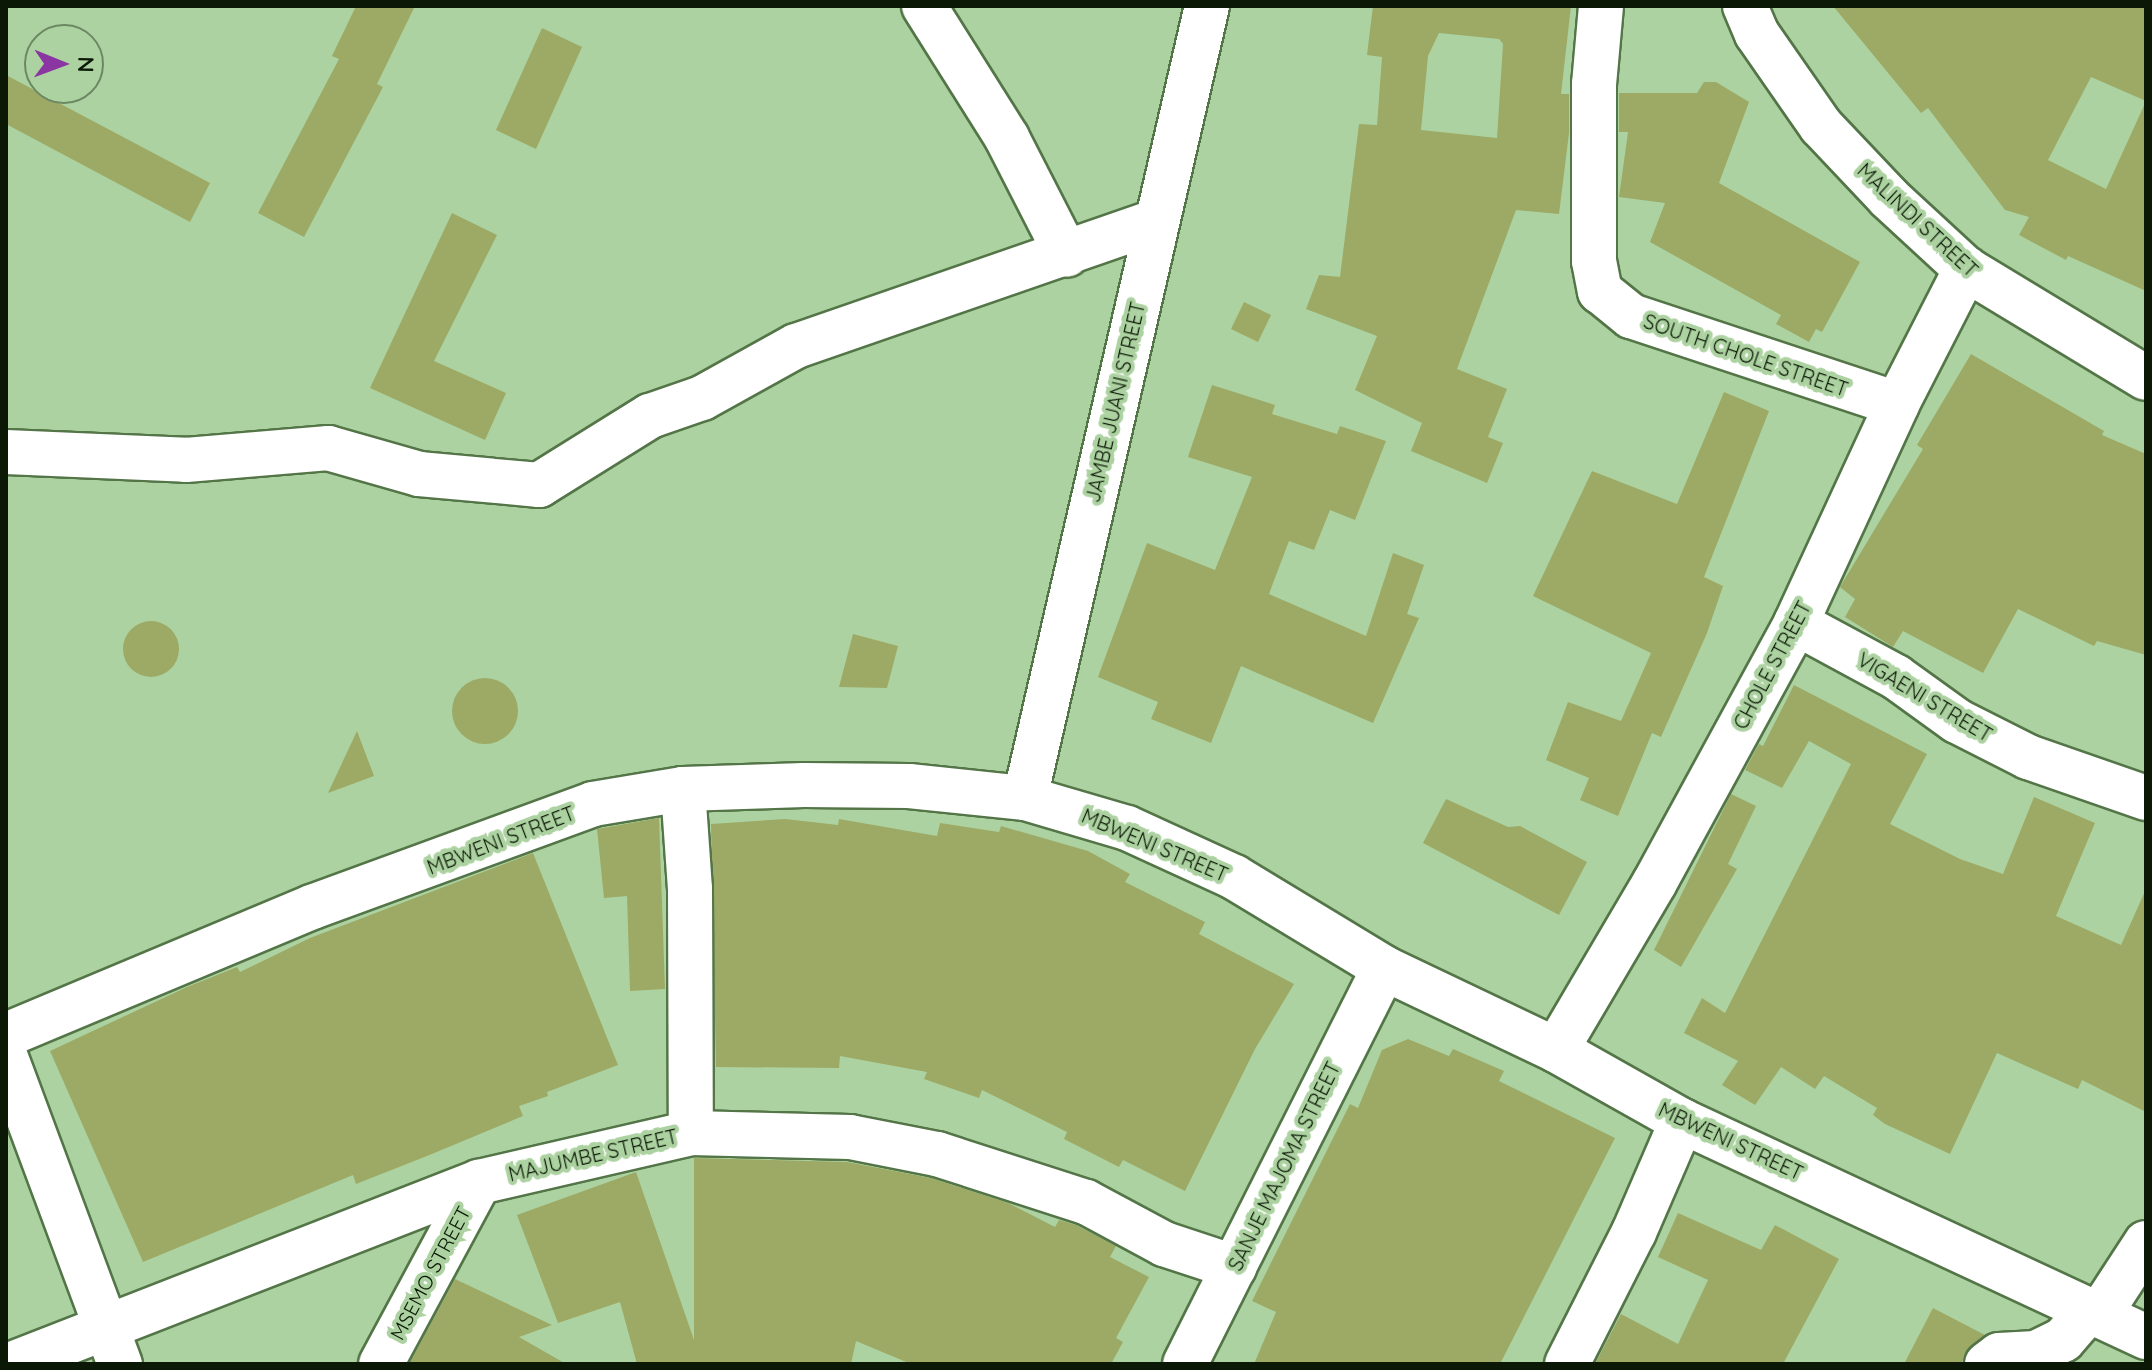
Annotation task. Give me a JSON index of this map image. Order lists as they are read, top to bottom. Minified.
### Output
{"streets":{"street":["MALINDI STREET","SOUTH CHOLE STREET","JAMBE JUANI STREET","CHOLE STREET","VIGAENI STREET","MBWENI STREET","MAJUMBE STREET","SANJE MAJOMA STREET","MSEMO STREET"]},"crossings":[["MALINDI STREET","CHOLE STREET"],["SOUTH CHOLE STREET","CHOLE STREET"],["JAMBE JUANI STREET","MBWENI STREET"],["CHOLE STREET","VIGAENI STREET"],["CHOLE STREET","MBWENI STREET"],["MBWENI STREET","SANJE MAJOMA STREET"],["MAJUMBE STREET","SANJE MAJOMA STREET"],["MAJUMBE STREET","MSEMO STREET"]],"north":"right"}
